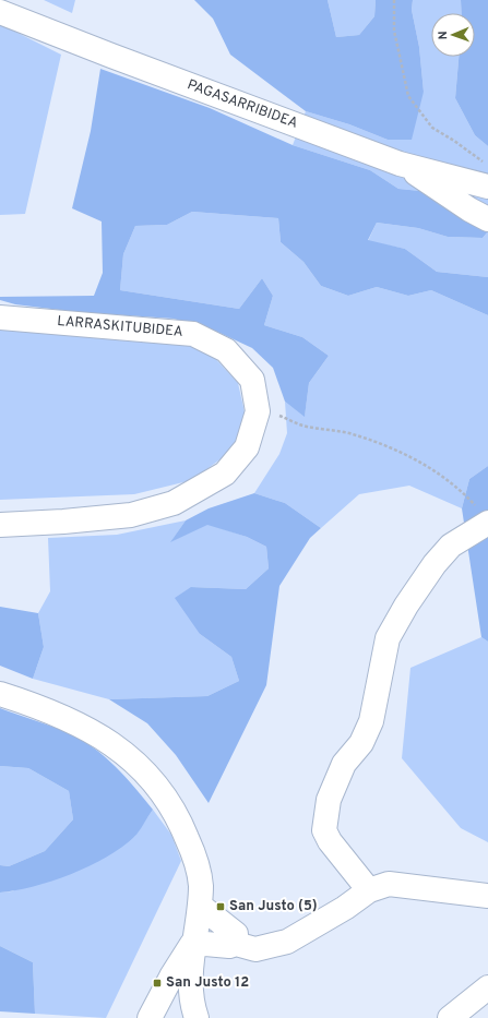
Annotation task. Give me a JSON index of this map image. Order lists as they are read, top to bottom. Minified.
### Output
{"streets":{"street":["PAGASARRIBIDEA","LARRASKITUBIDEA"]},"places":{"transit":["San Justo (5)","San Justo 12"]},"north":"left"}
